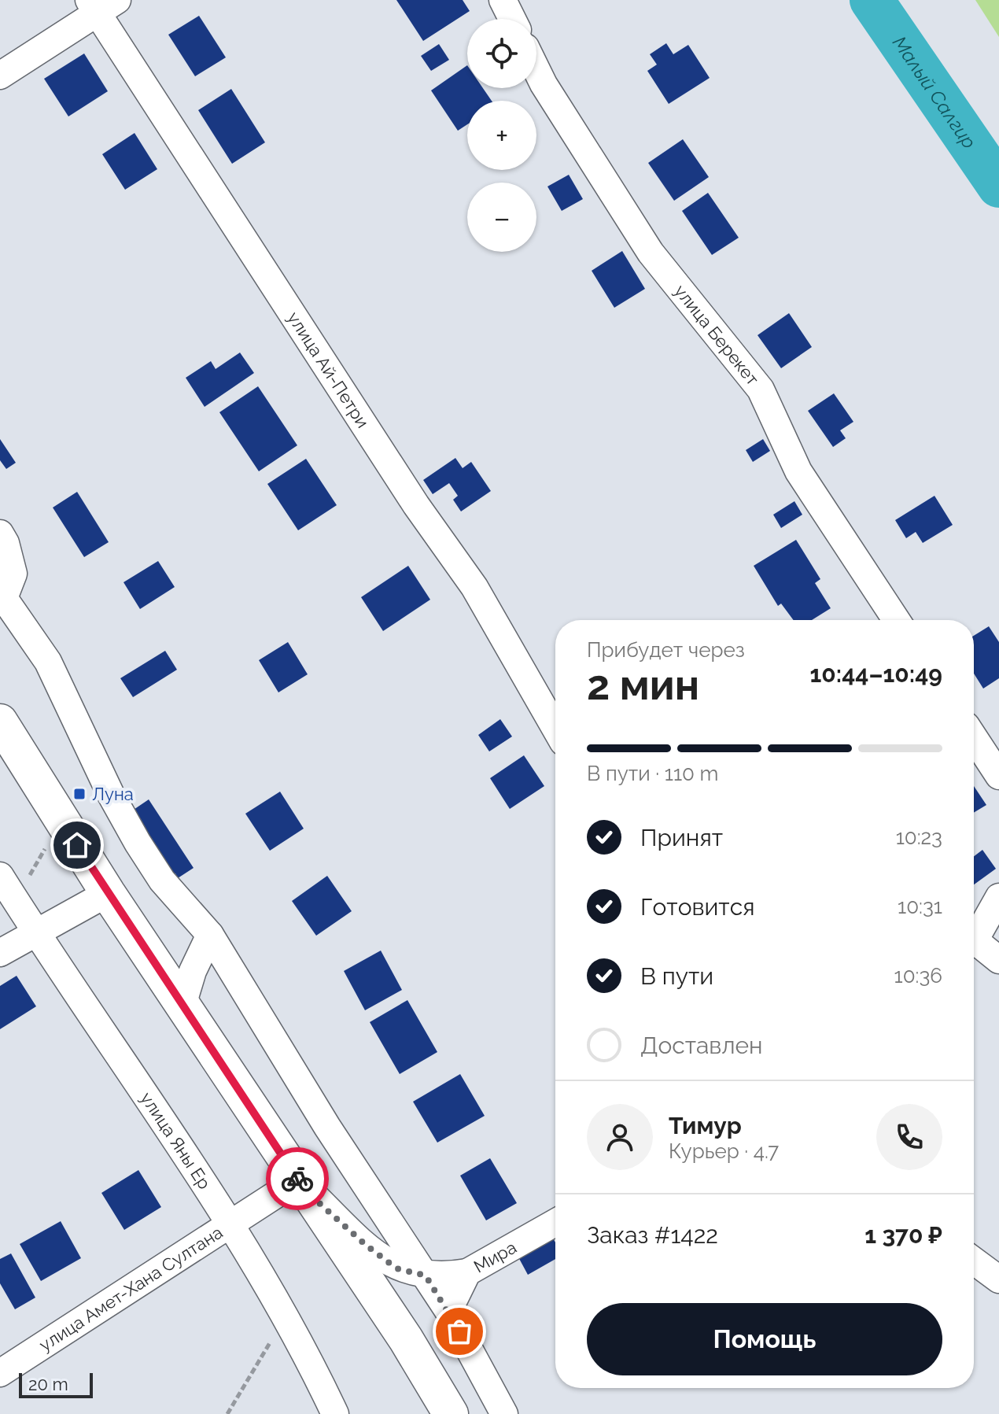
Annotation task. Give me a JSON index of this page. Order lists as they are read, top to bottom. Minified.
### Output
{"streets":{"street":["улица Берекет","улица Ай-Петри","улица Яны Ер","Мира","улица Амет-Хана Султана"]},"crossings":[["улица Яны Ер","улица Амет-Хана Султана"]],"water":["Малый Салгир"],"places":{"transit":["Луна"]},"scale_bar":"20 m","page":{"map_buttons":["+","−"],"heading":["2 мин","Прибудет через","10:44–10:49"],"panel":["Тимур","Курьер · 4.7","Заказ #1422","1 370 ₽"],"bar":"В пути · 110 m","list":[["Принят","10:23"],["Готовится","10:31"],["В пути","10:36"],"Доставлен"],"buttons":"Помощь","scale":"20 m"}}
